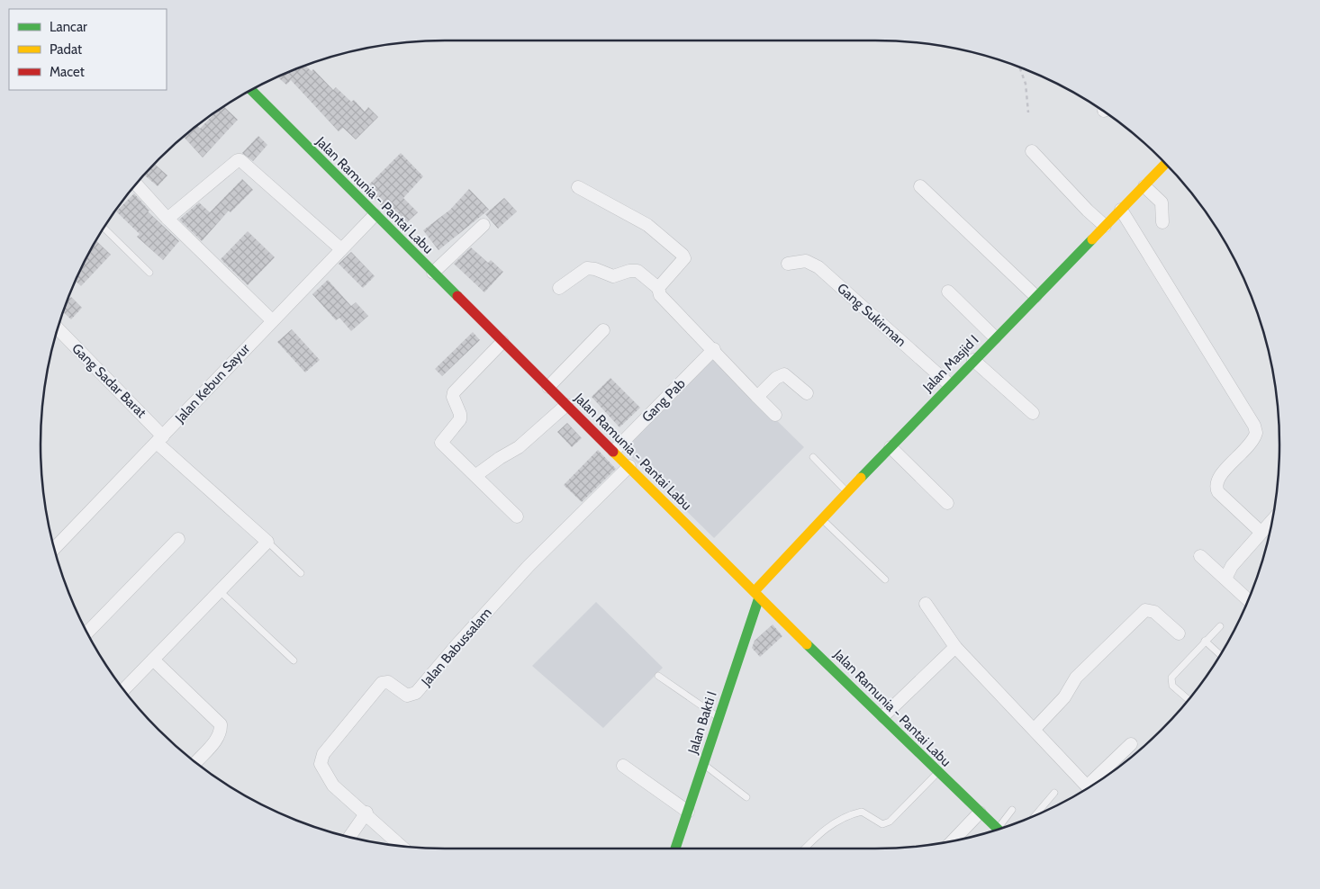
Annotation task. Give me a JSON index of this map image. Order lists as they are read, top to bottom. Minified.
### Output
{"streets":{"main road":["Jalan Ramunia - Pantai Labu","Jalan Masjid I","Jalan Bakti I"],"street":["Gang Sukirman","Gang Sadar Barat","Jalan Kebun Sayur","Gang Pab","Jalan Babussalam"]},"crossings":[["Jalan Ramunia - Pantai Labu","Jalan Masjid I"],["Jalan Ramunia - Pantai Labu","Jalan Kebun Sayur"],["Jalan Ramunia - Pantai Labu","Gang Pab"],["Jalan Ramunia - Pantai Labu","Jalan Babussalam"],["Jalan Ramunia - Pantai Labu","Jalan Bakti I"],["Gang Sukirman","Jalan Masjid I"],["Jalan Masjid I","Jalan Bakti I"],["Gang Sadar Barat","Jalan Kebun Sayur"]],"legend":["Lancar","Padat","Macet"]}
